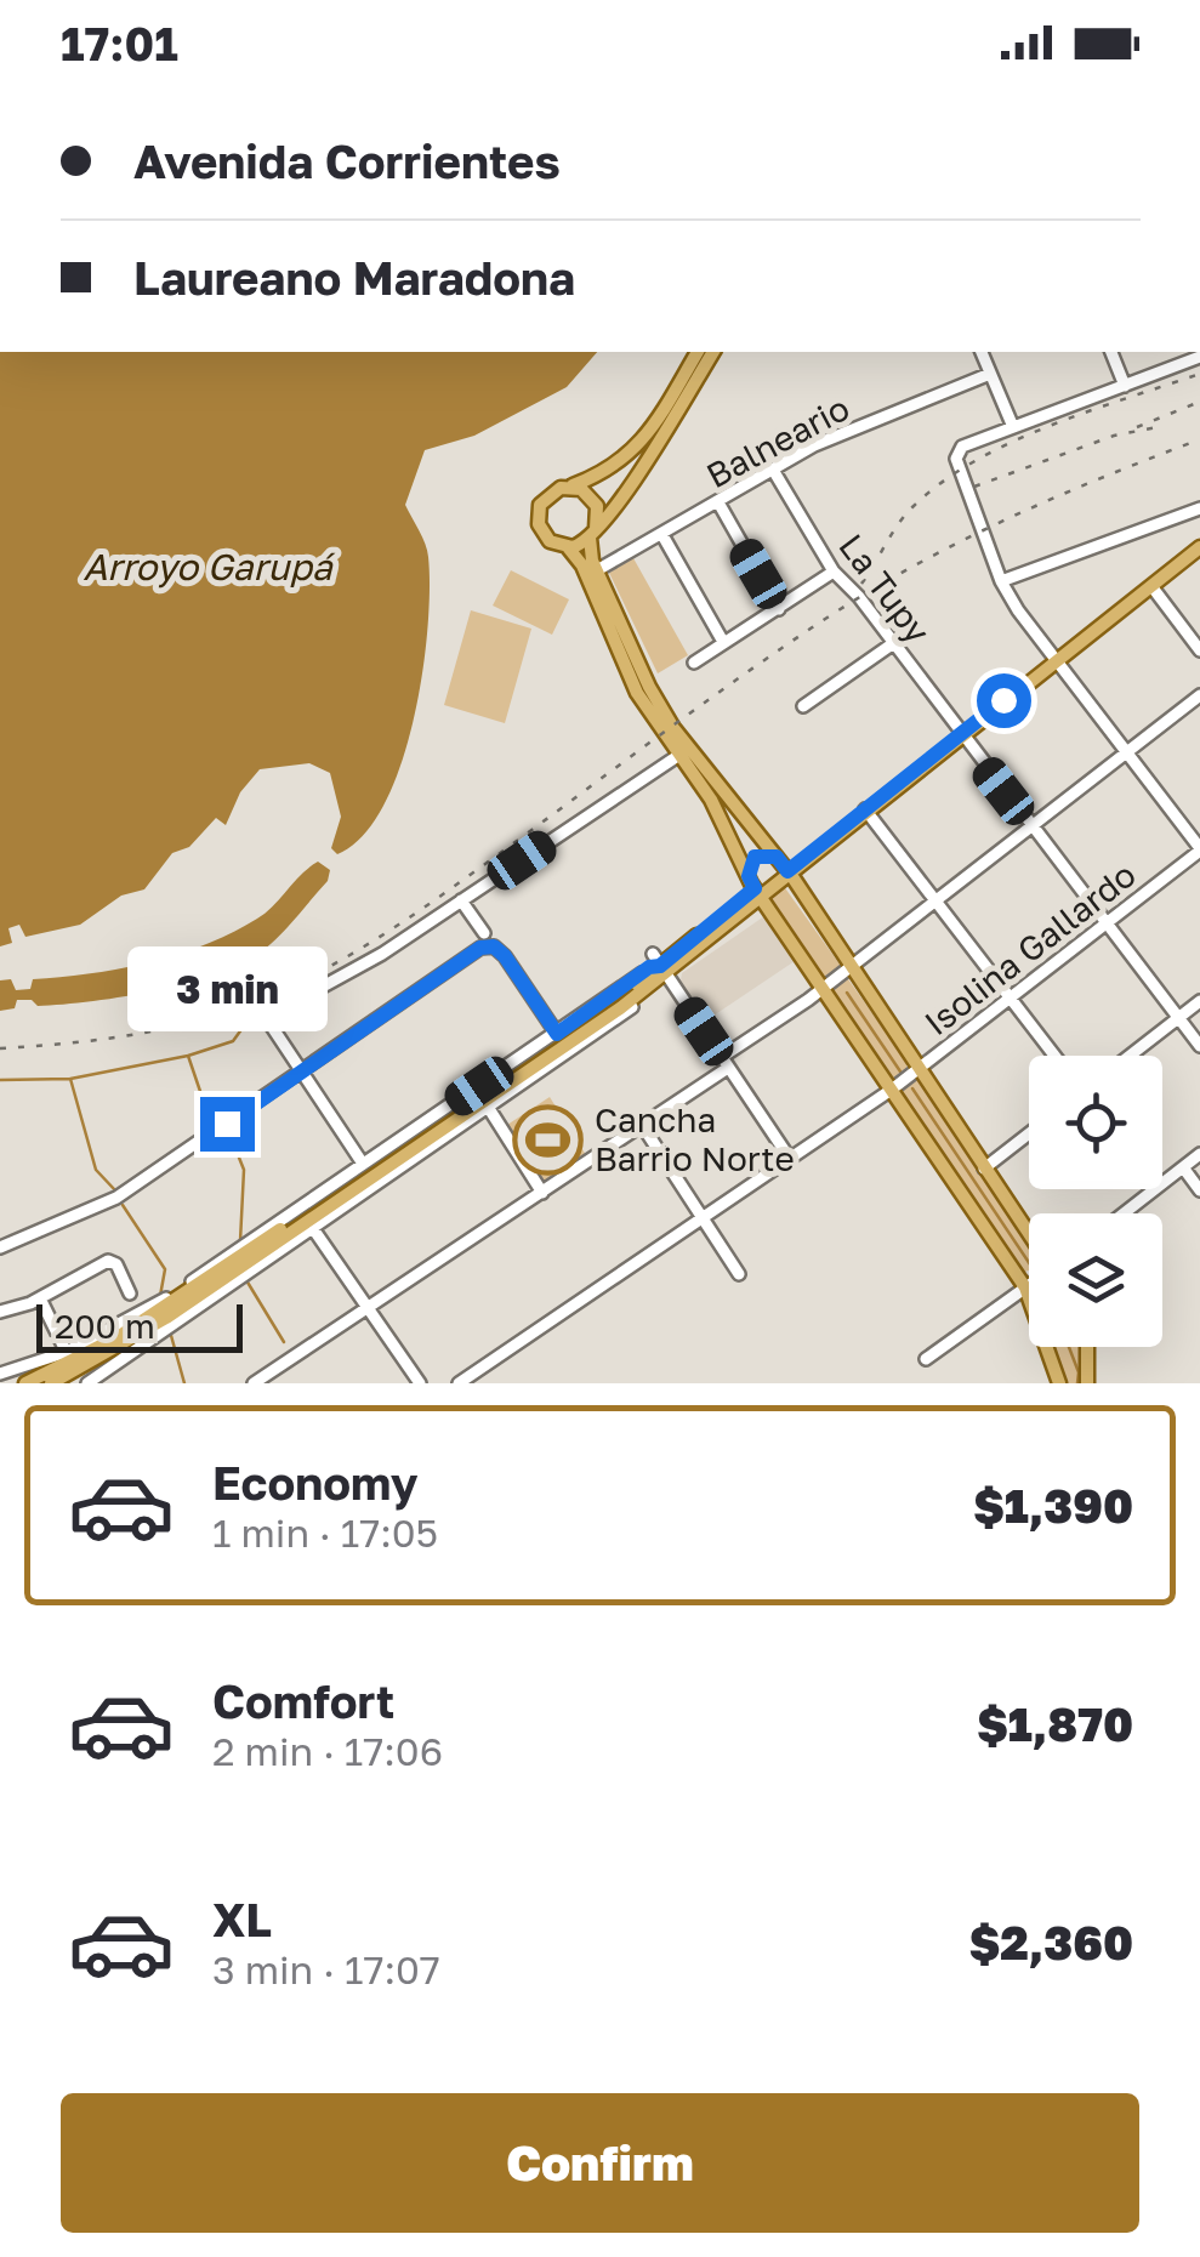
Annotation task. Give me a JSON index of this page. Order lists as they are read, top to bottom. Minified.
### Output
{"streets":{"street":["Balneario","La Tupy","Isolina Gallardo"]},"crossings":[["Balneario","La Tupy"],["La Tupy","Isolina Gallardo"]],"water":["Arroyo Garupá"],"places":{"sports":["Cancha Barrio Norte"]},"scale_bar":"200 m","page":{"status":"17:01","banner":["Avenida Corrientes","Laureano Maradona"],"bubble":"3 min","scale":"200 m","list":[{"name":"Economy","note":"1 min · 17:05","value":"$1,390"},{"name":"Comfort","note":"2 min · 17:06","value":"$1,870"},{"name":"XL","note":"3 min · 17:07","value":"$2,360"}],"buttons":"Confirm"}}
